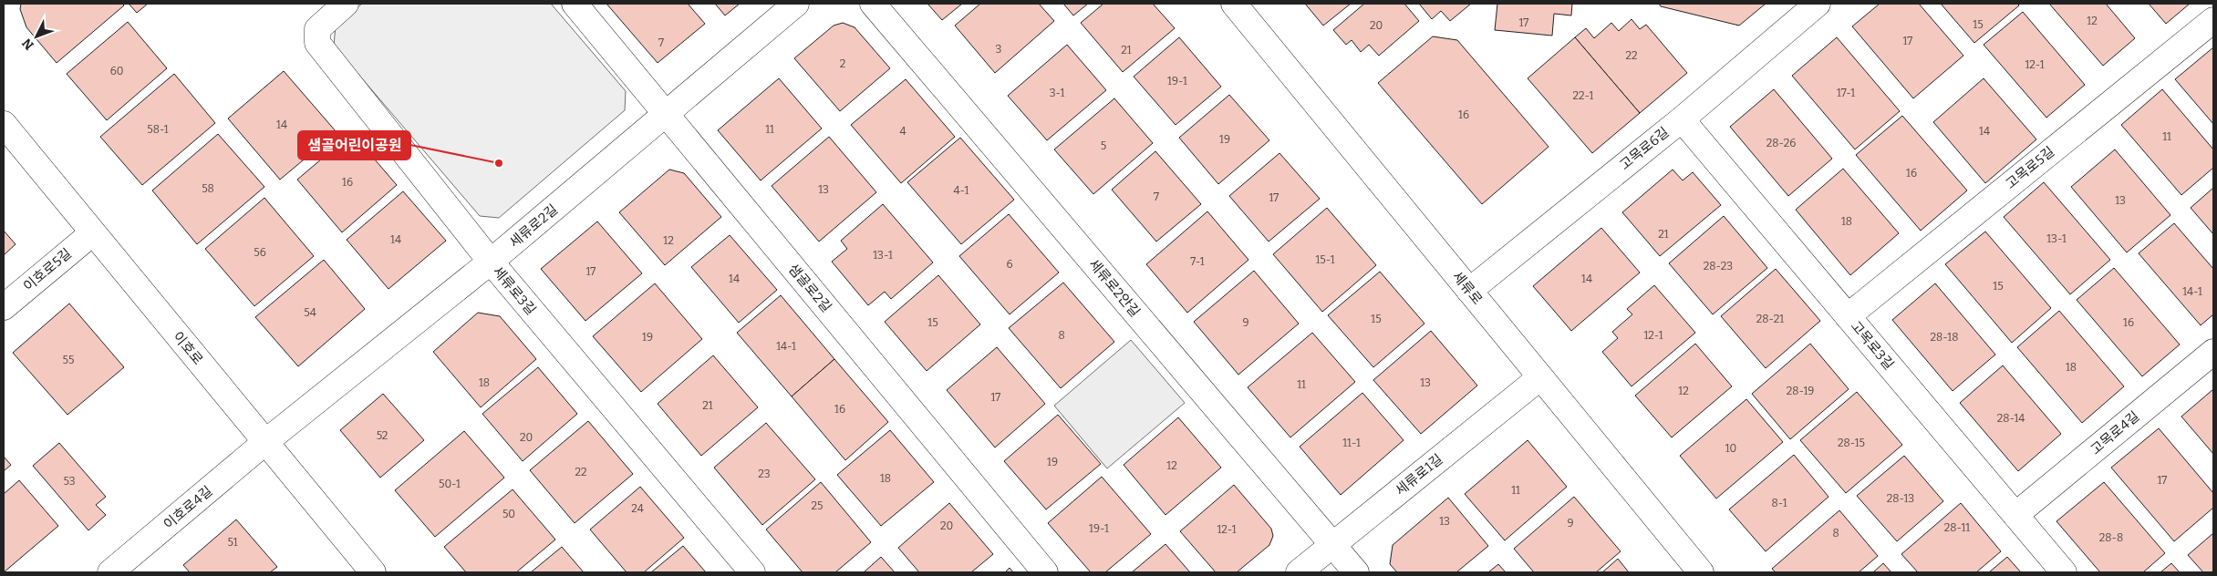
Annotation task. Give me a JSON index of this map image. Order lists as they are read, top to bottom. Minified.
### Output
{"streets":{"street":["고목로6길","고목로5길","세류로2길","이호로5길","샘골로2길","세류로2안길","세류로","세류로3길","고목로3길","이호로","고목로4길","세류로1길","이호로4길"]},"crossings":[["고목로6길","세류로"],["고목로6길","고목로3길"],["고목로5길","고목로3길"],["세류로2길","샘골로2길"],["세류로2길","세류로3길"],["세류로2길","이호로"],["세류로2길","이호로4길"],["이호로5길","이호로"],["세류로2안길","세류로1길"],["세류로","세류로1길"],["고목로3길","고목로4길"],["이호로","이호로4길"]],"places":["샘골어린이공원"],"house_numbers":["12","17","15","20","17","7","3","21","22","2","12-1","60","19-1","3-1","17-1","22-1","16","14","58-1","11","4","14","11","19","28-26","5","16","16","58","13","4-1","7","17","13","18","21","13-1","14","12","56","13-1","15-1","7-1","6","28-23","17","14","14","15","14-1","54","15","28-21","15","9","16","8","12-1","19","28-18","14-1","55","18","18","13","11","12","28-19","17","21","16","28-14","52","20","11-1","28-15","10","19","12","22","23","18","17","53","50-1","11","28-13","8-1","25","24","50","13","9","20","28-11","19-1","12-1","8","28-8","51"],"north":"bottom left"}
